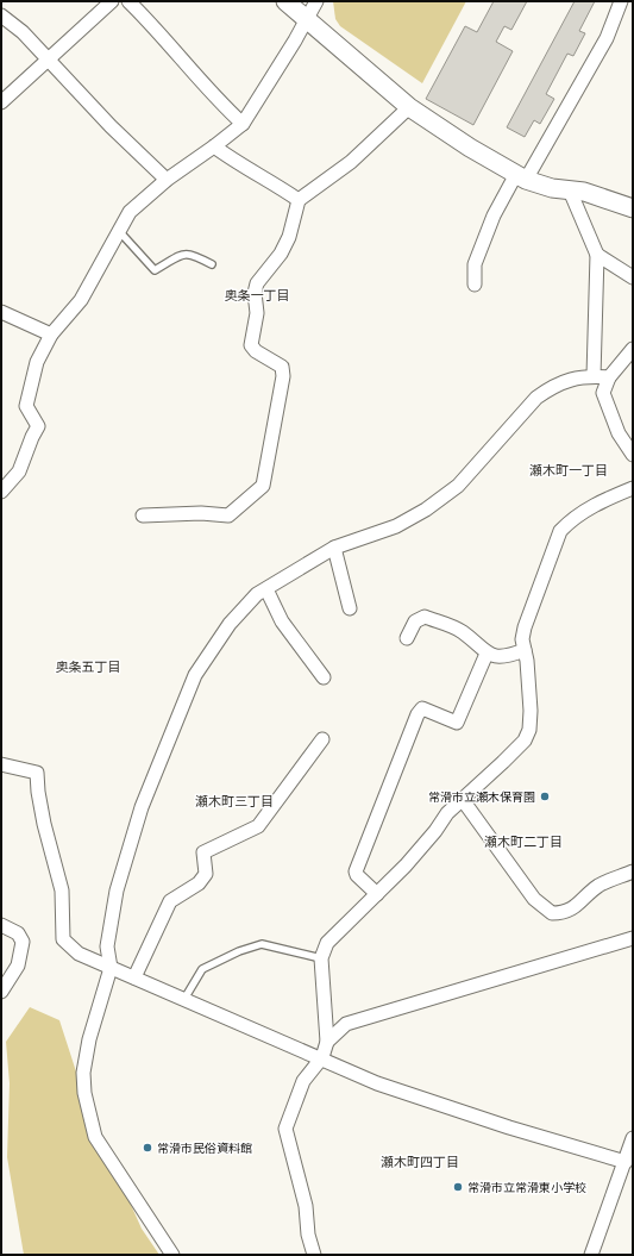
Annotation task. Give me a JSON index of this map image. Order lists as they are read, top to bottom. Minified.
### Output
{"districts":["奥条一丁目","瀬木町一丁目","奥条五丁目","瀬木町三丁目","瀬木町二丁目","瀬木町四丁目"],"places":["常滑市立瀬木保育園","常滑市民俗資料館","常滑市立常滑東小学校"]}
